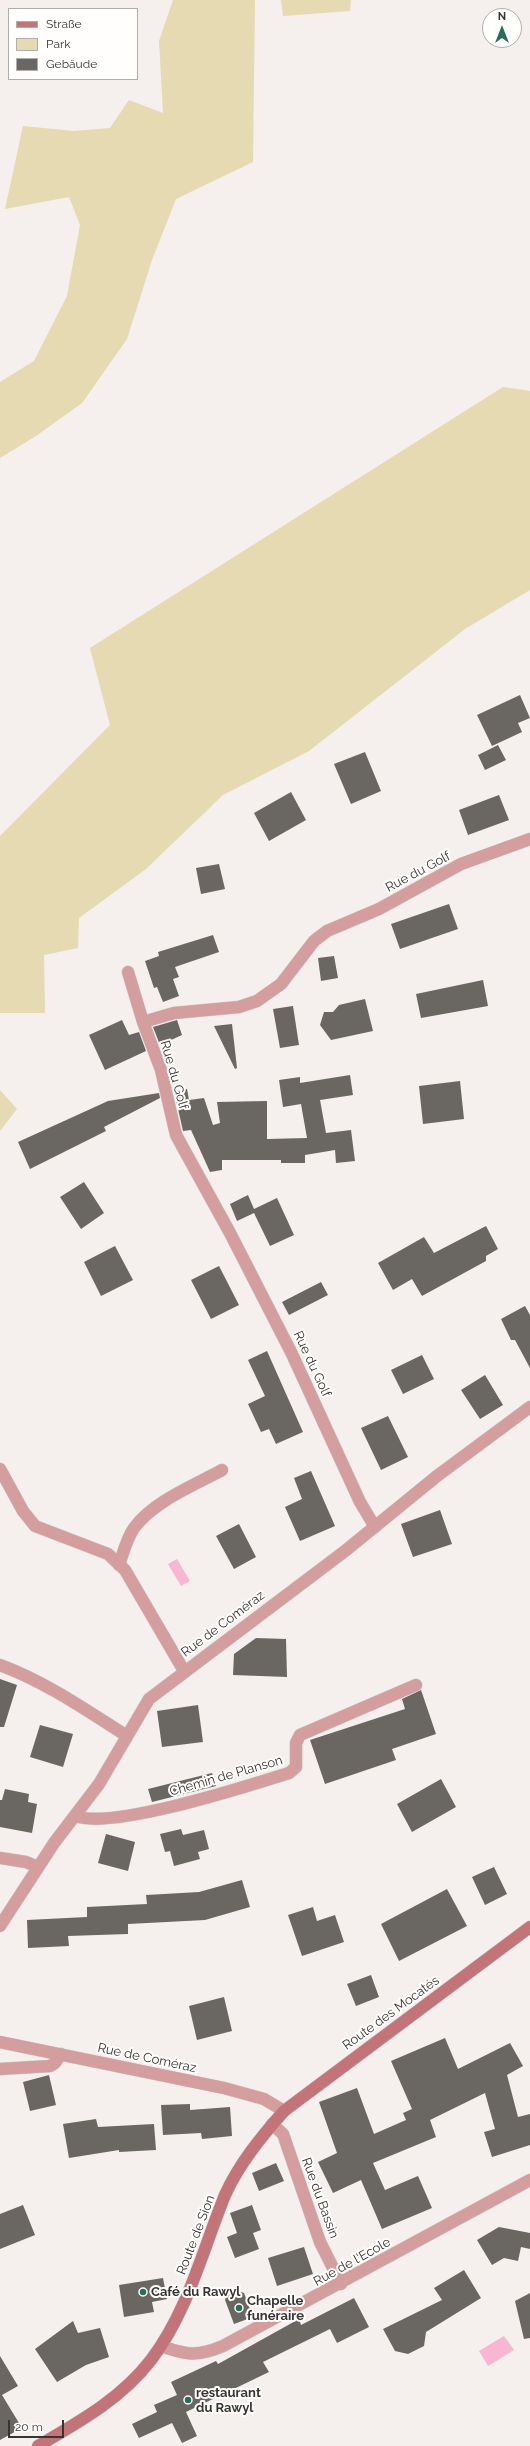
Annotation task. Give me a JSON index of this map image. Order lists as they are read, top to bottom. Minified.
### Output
{"streets":{"street":["Rue du Golf","Rue de Coméraz","Chemin de Planson","Route des Mocatés","Rue du Bassin","Route de Sion","Rue de l'Ecole"]},"crossings":[["Rue du Golf","Rue de Coméraz"],["Rue de Coméraz","Chemin de Planson"],["Rue de Coméraz","Route des Mocatés"],["Route des Mocatés","Rue du Bassin"],["Route des Mocatés","Route de Sion"],["Rue du Bassin","Route de Sion"],["Rue du Bassin","Rue de l'Ecole"],["Route de Sion","Rue de l'Ecole"]],"places":["Café du Rawyl","Chapelle funéraire","restaurant du Rawyl"],"legend":["Straße","Park","Gebäude"],"scale_bar":"20 m","north":"top"}
